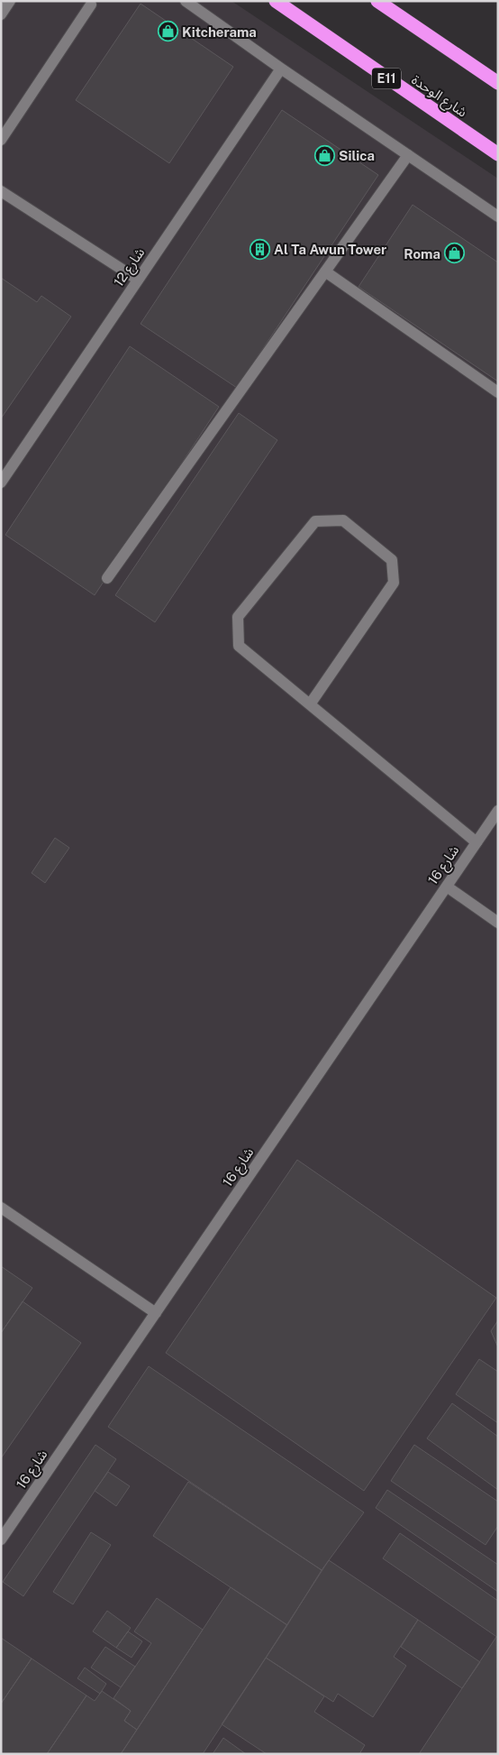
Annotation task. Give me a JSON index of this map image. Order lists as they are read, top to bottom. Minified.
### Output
{"streets":{"highway":["E11","شارع الوحدة"],"street":["شارع 12","شارع 16"]},"places":{"shop":["Kitcherama","Silica","Roma"],"building":["Al Ta Awun Tower"]}}
